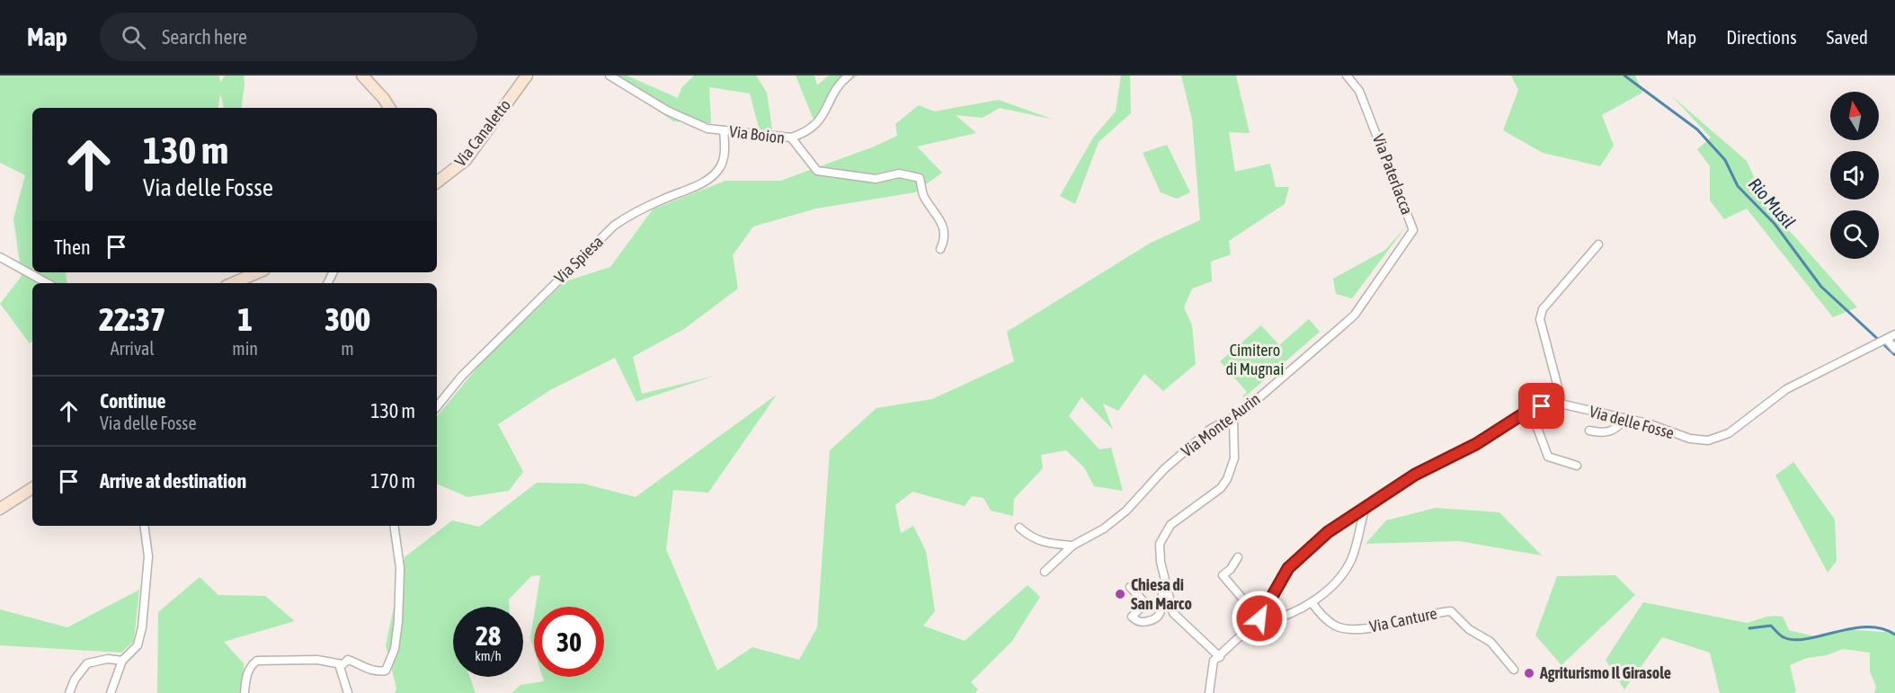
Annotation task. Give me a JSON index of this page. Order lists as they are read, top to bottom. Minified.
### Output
{"streets":{"street":["Via Canaletto","Via Boion","Via Paterlacca","Via Spiesa","Via delle Fosse","Via Monte Aurin","Via Canture"]},"crossings":[["Via Boion","Via Spiesa"],["Via Paterlacca","Via Monte Aurin"]],"water":["Rio Musil"],"parks":["Cimitero di Mugnai"],"places":["Chiesa di San Marco","Agriturismo Il Girasole"],"north":"top","page":{"header":"Map","search":"Search here","nav":["Map","Directions","Saved"],"turn":["130 m","Via delle Fosse"],"then":"Then","eta":["22:37","Arrival","1","min","300","m"],"list":[{"name":"Continue","note":"Via delle Fosse","value":"130 m"},{"name":"Arrive at destination","value":"170 m"}],"speed":"28 km/h","limit":"30"}}
